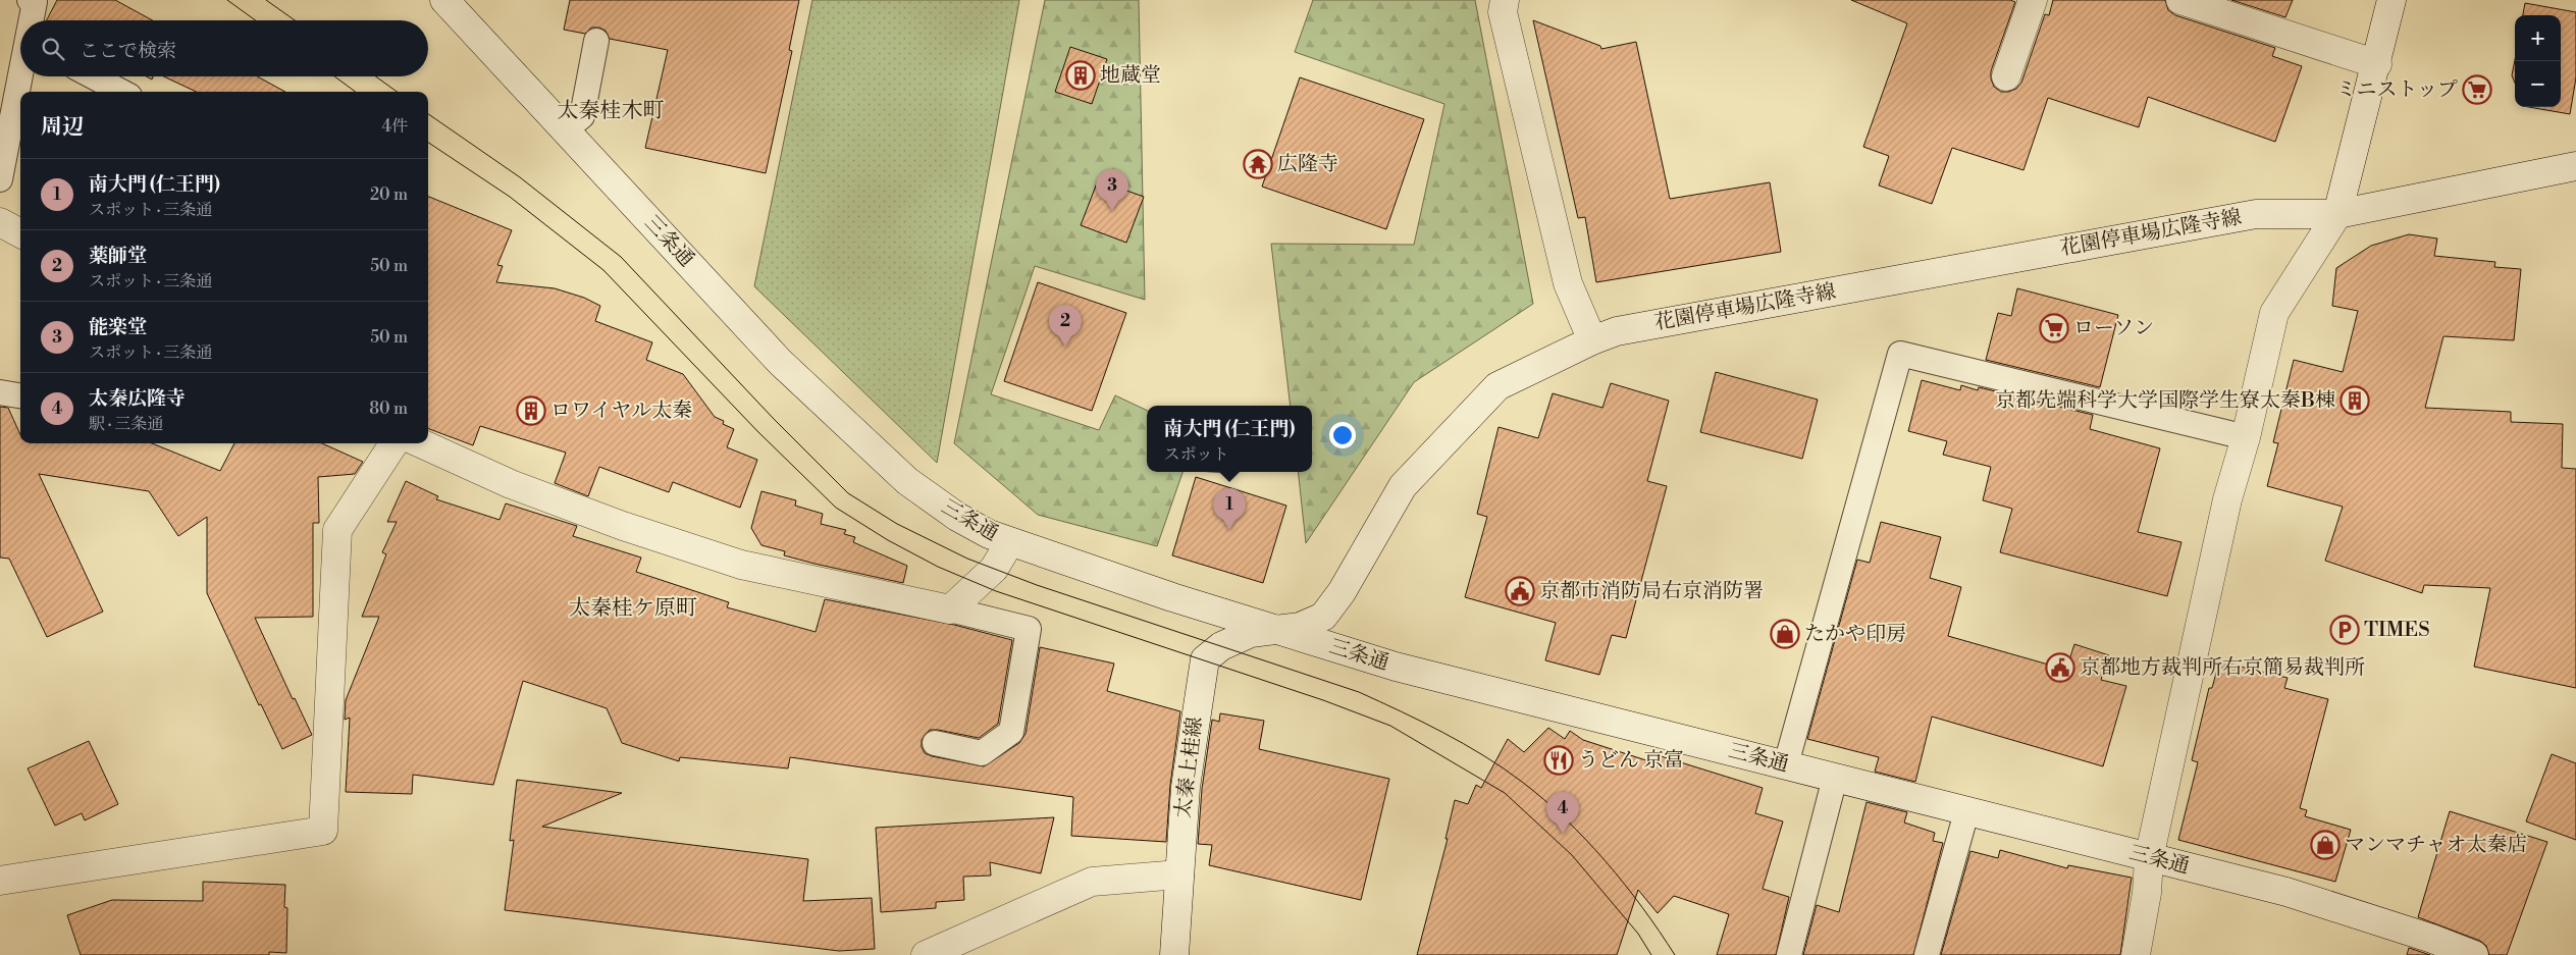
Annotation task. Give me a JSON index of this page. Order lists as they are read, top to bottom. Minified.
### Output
{"streets":{"main road":["花園停車場広隆寺線","三条通","太秦上桂線"]},"crossings":[["花園停車場広隆寺線","三条通"],["花園停車場広隆寺線","太秦上桂線"],["三条通","太秦上桂線"]],"districts":["太秦桂木町","太秦桂ケ原町"],"places":{"building":["地蔵堂","京都先端科学大学国際学生寮太秦B棟","ロワイヤル太秦"],"supermarket":["ミニストップ","ローソン"],"temple":["広隆寺"],"public building":["京都市消防局右京消防署","京都地方裁判所右京簡易裁判所"],"parking":["TIMES"],"shop":["たかや印房","マンマチャオ太秦店"],"restaurant":["うどん 京富"]},"page":{"map_buttons":["+","−"],"search":"ここで検索","heading":["周辺","4件"],"list":[{"mark":"1","name":"南大門 (仁王門)","note":"スポット · 三条通","value":"20 m"},{"mark":"2","name":"薬師堂","note":"スポット · 三条通","value":"50 m"},{"mark":"3","name":"能楽堂","note":"スポット · 三条通","value":"50 m"},{"mark":"4","name":"太秦広隆寺","note":"駅 · 三条通","value":"80 m"}],"pins":["3","2","1","4"],"popup":["南大門 (仁王門)","スポット"]}}
